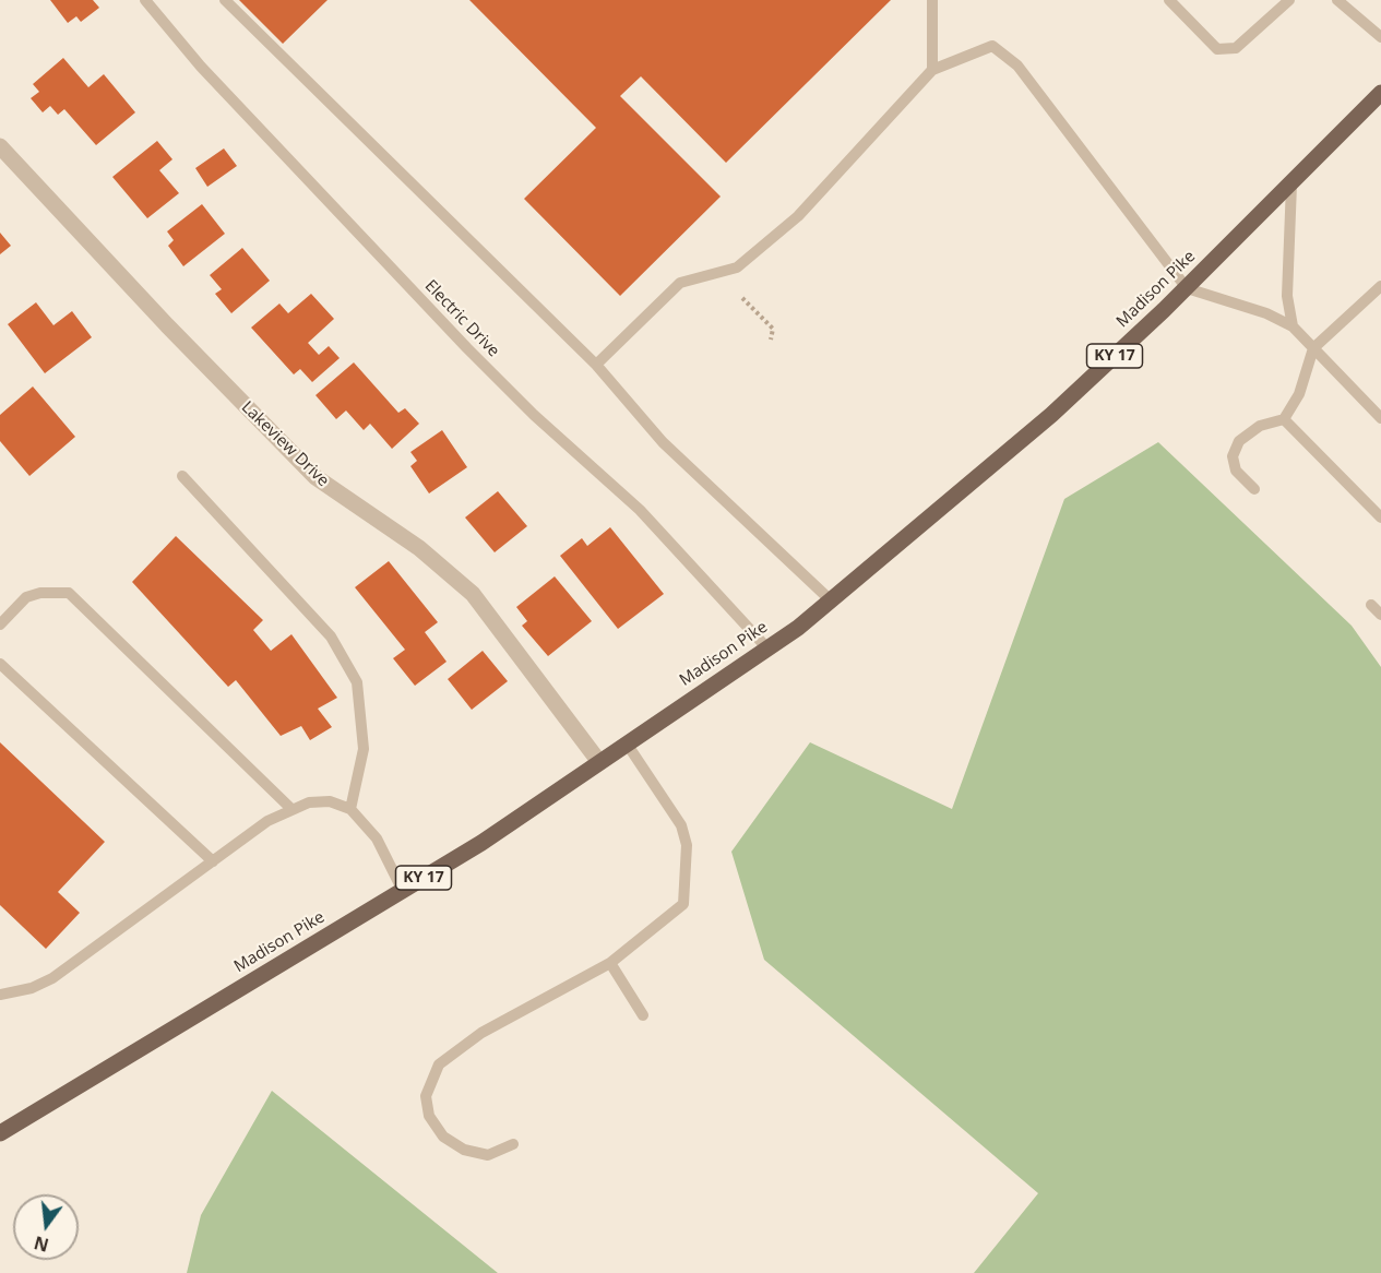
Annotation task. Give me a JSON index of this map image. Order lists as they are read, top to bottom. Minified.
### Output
{"streets":{"main road":["Madison Pike","KY 17"],"street":["Lakeview Drive"],"lane":["Electric Drive"]},"crossings":[["Madison Pike","Electric Drive"],["Madison Pike","Lakeview Drive"]],"north":"bottom"}
